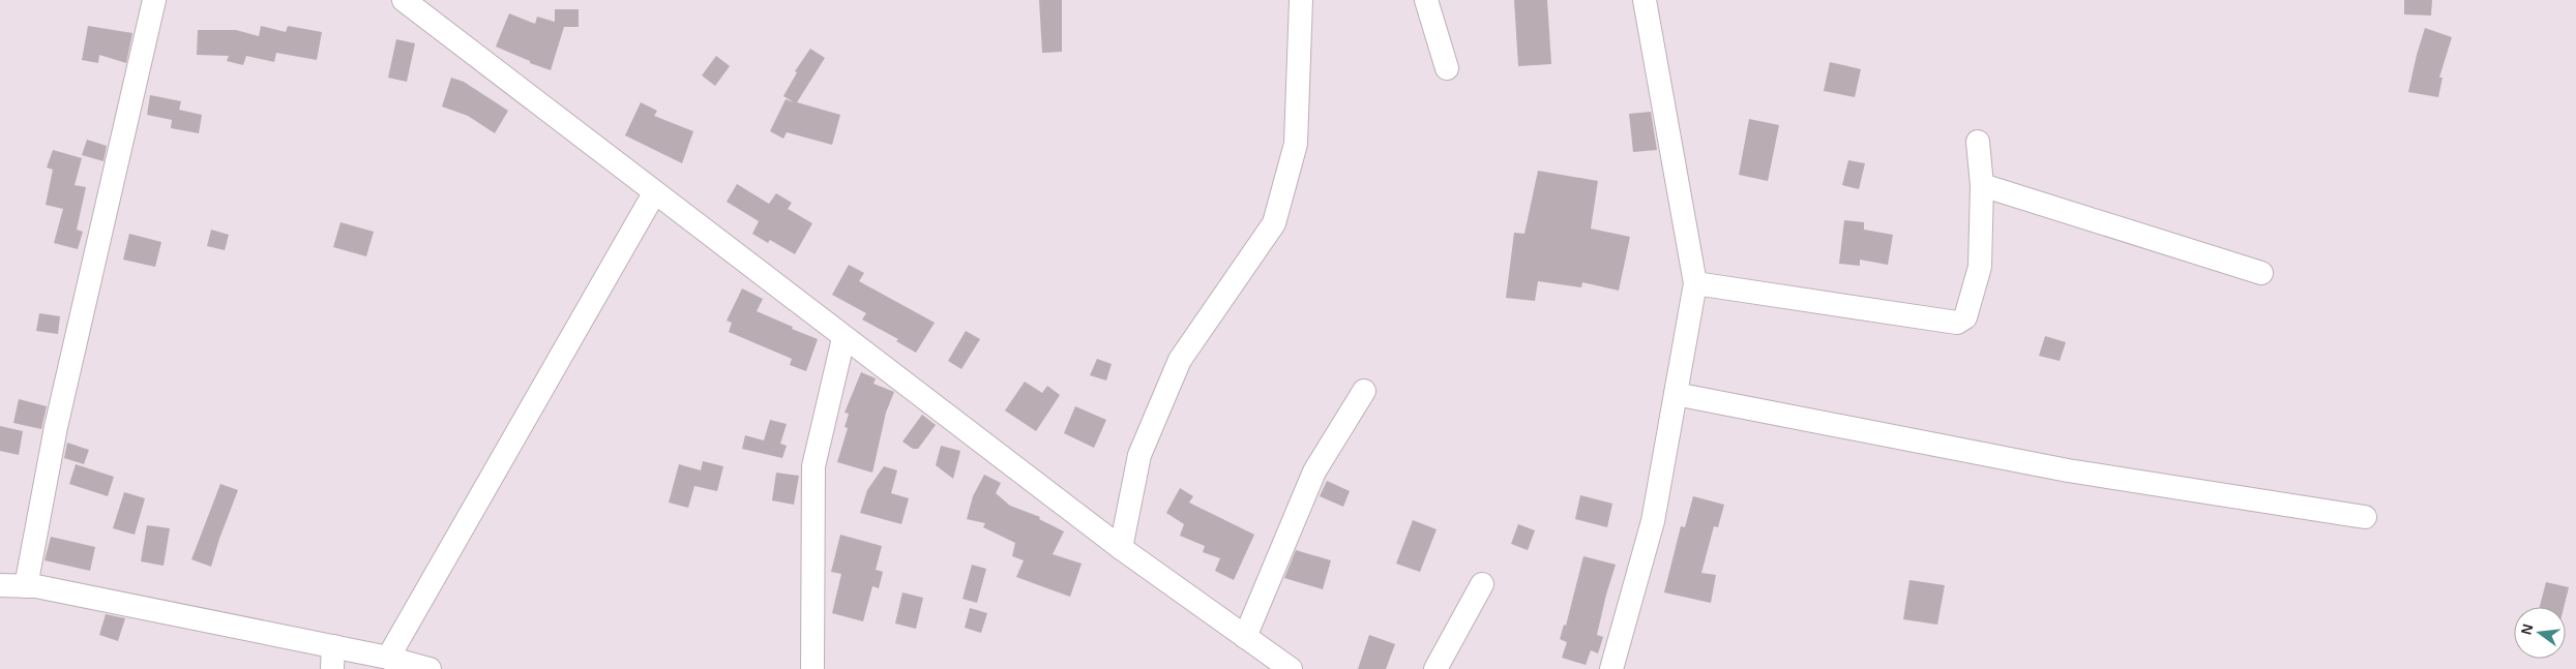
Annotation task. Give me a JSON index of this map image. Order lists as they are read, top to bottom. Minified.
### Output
{"north":"left"}
